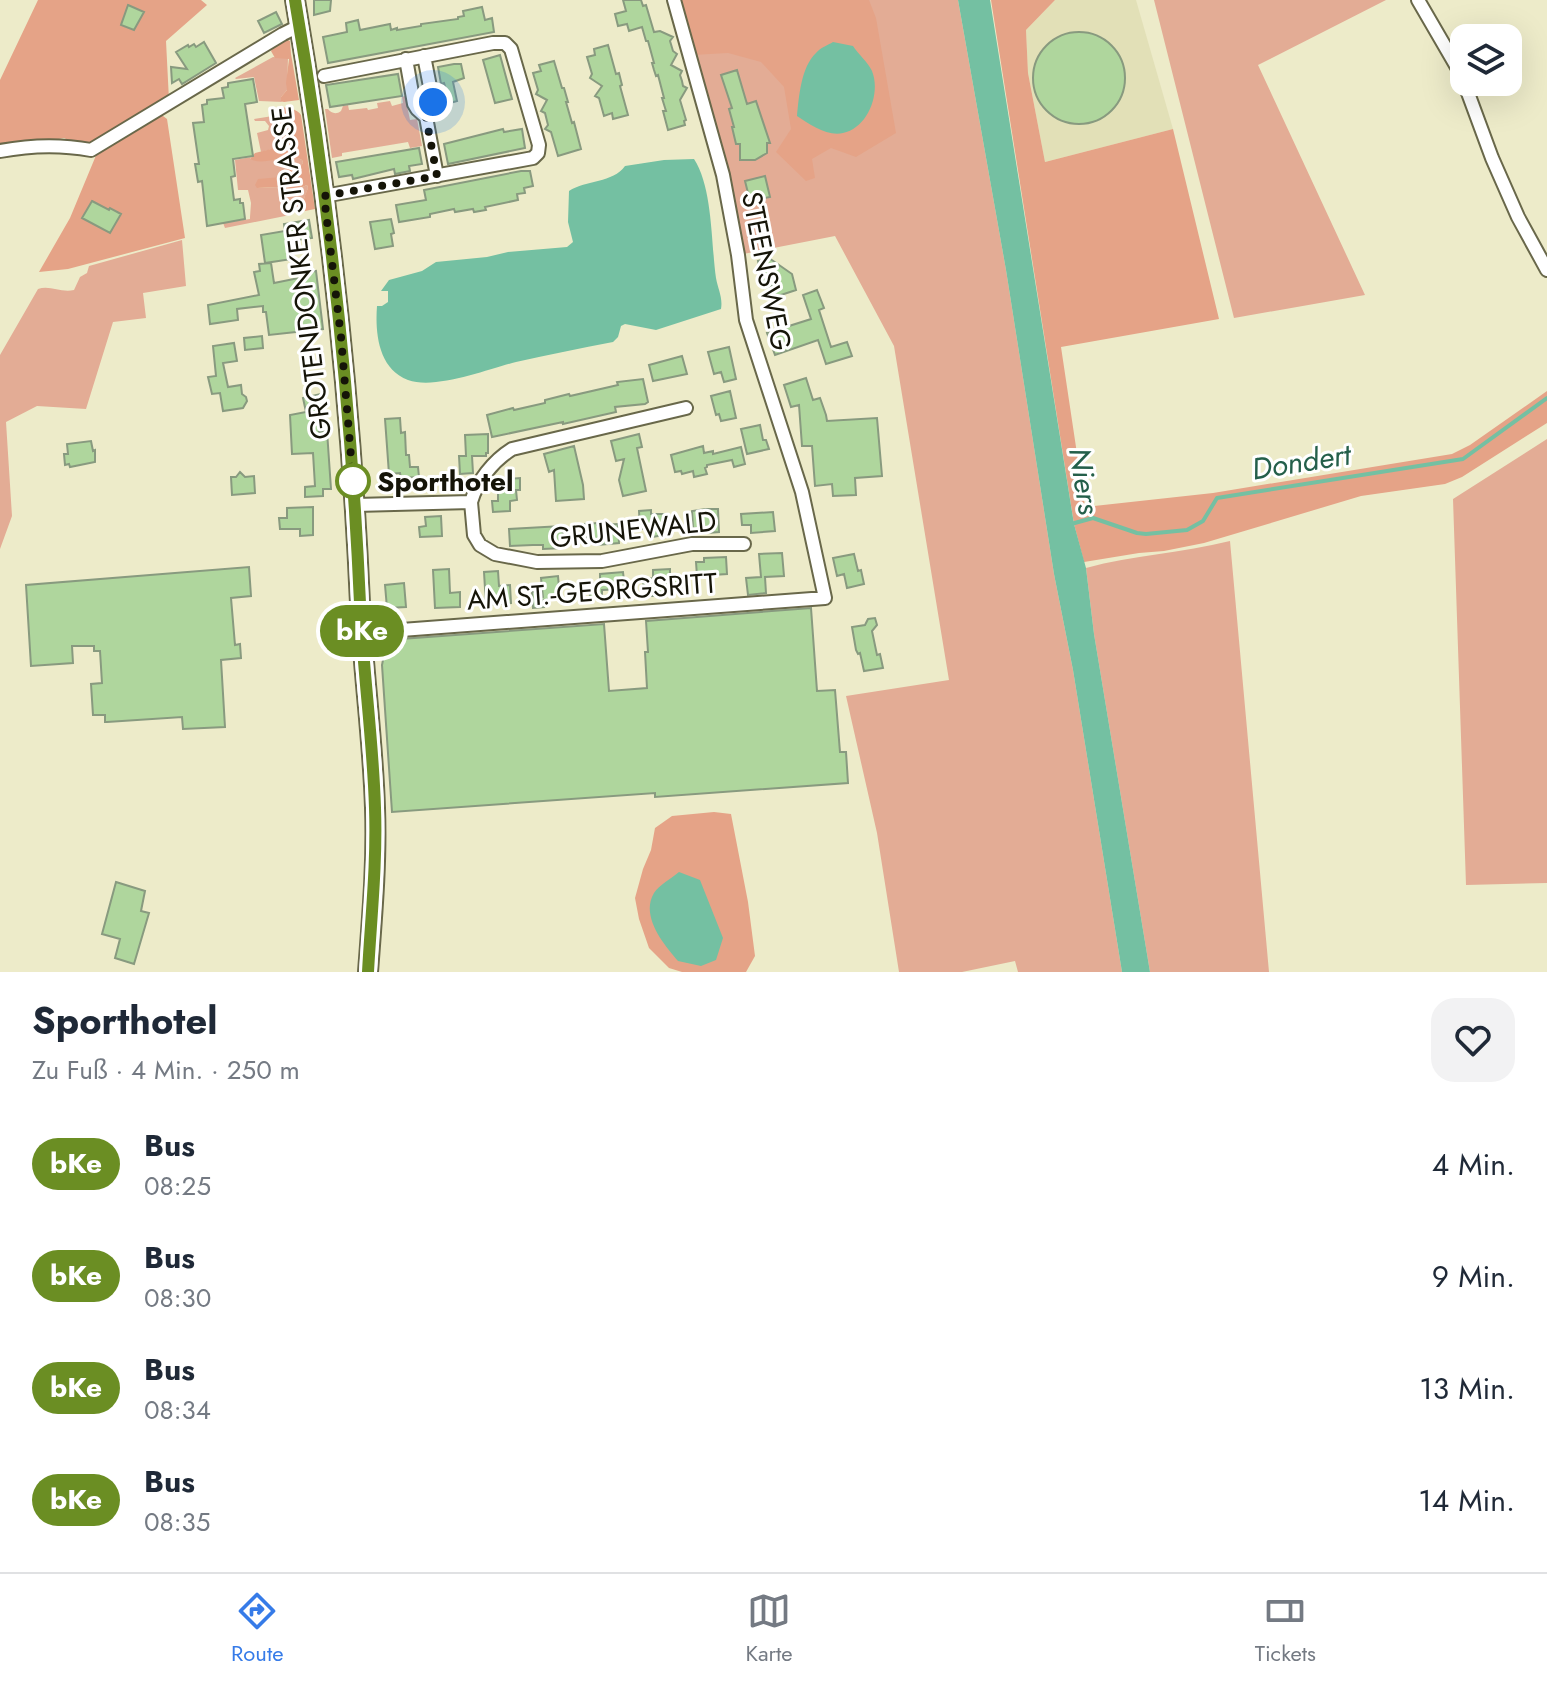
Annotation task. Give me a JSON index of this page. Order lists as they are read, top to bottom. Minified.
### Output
{"streets":{"main road":["GROTENDONKER STRASSE"],"street":["STEENSWEG","GRUNEWALD","AM ST.-GEORGSRITT"]},"crossings":[["STEENSWEG","AM ST.-GEORGSRITT"],["GROTENDONKER STRASSE","AM ST.-GEORGSRITT"]],"water":["Dondert","Niers"],"places":["Sporthotel"],"lines":["bus line bKe"],"page":{"on_map":"bKe","heading":["Sporthotel","Zu Fuß · 4 Min. · 250 m"],"list":[{"mark":"bKe","name":"Bus","note":"08:25","value":"4 Min."},{"mark":"bKe","name":"Bus","note":"08:30","value":"9 Min."},{"mark":"bKe","name":"Bus","note":"08:34","value":"13 Min."},{"mark":"bKe","name":"Bus","note":"08:35","value":"14 Min."}],"tabs":["Route","Karte","Tickets"]}}
